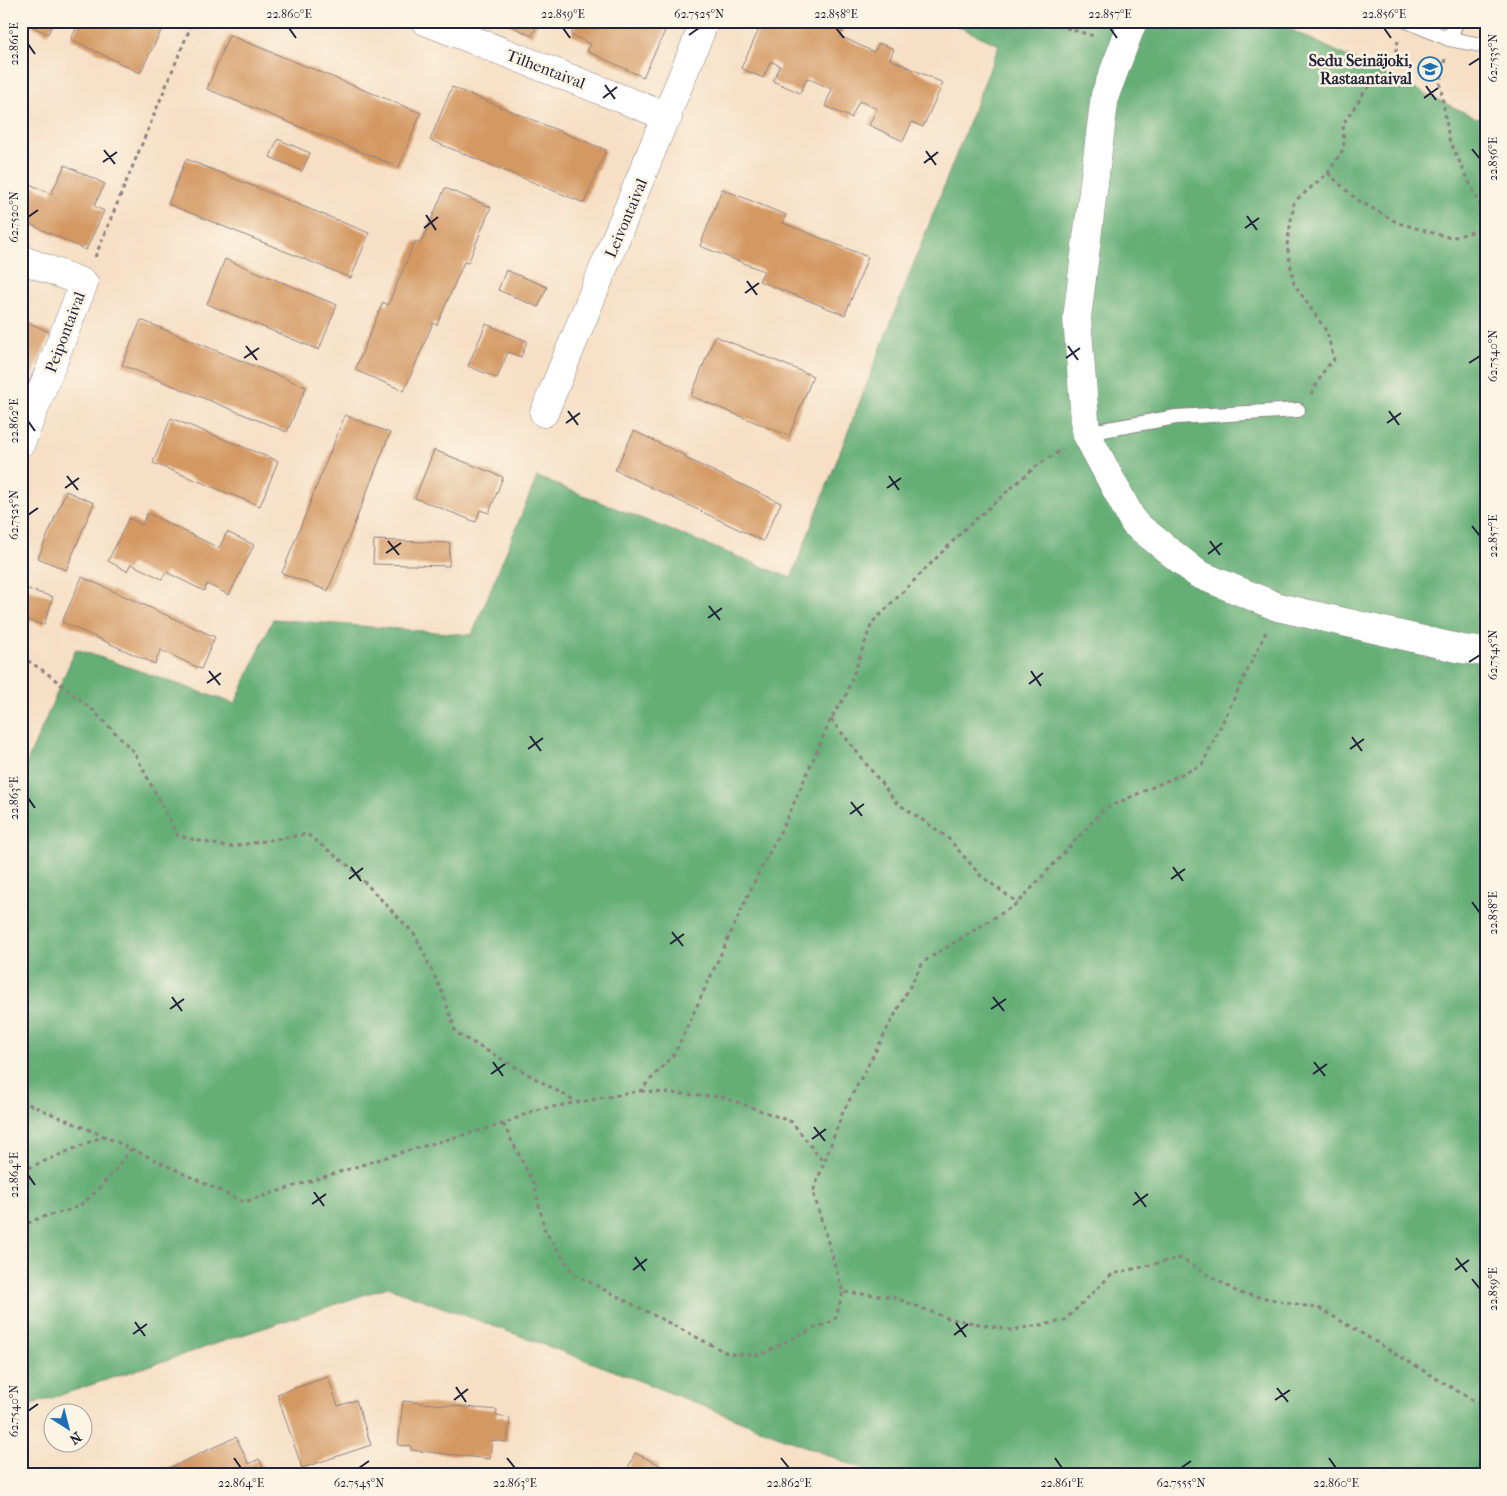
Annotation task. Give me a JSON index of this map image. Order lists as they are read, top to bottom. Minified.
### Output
{"streets":{"street":["Tilhentaival","Leivontaival","Peipontaival"]},"crossings":[["Tilhentaival","Leivontaival"]],"places":{"school or university":["Sedu Seinäjoki, Rastaantaival"]},"north":"bottom right","coordinates":["22.860°E","22.859°E","62.7525°N","22.858°E","22.857°E","22.856°E","22.861°E","62.7535°N","62.7520°N","62.7540°N","22.862°E","62.7545°N","22.863°E","22.864°E","62.7555°N"]}
